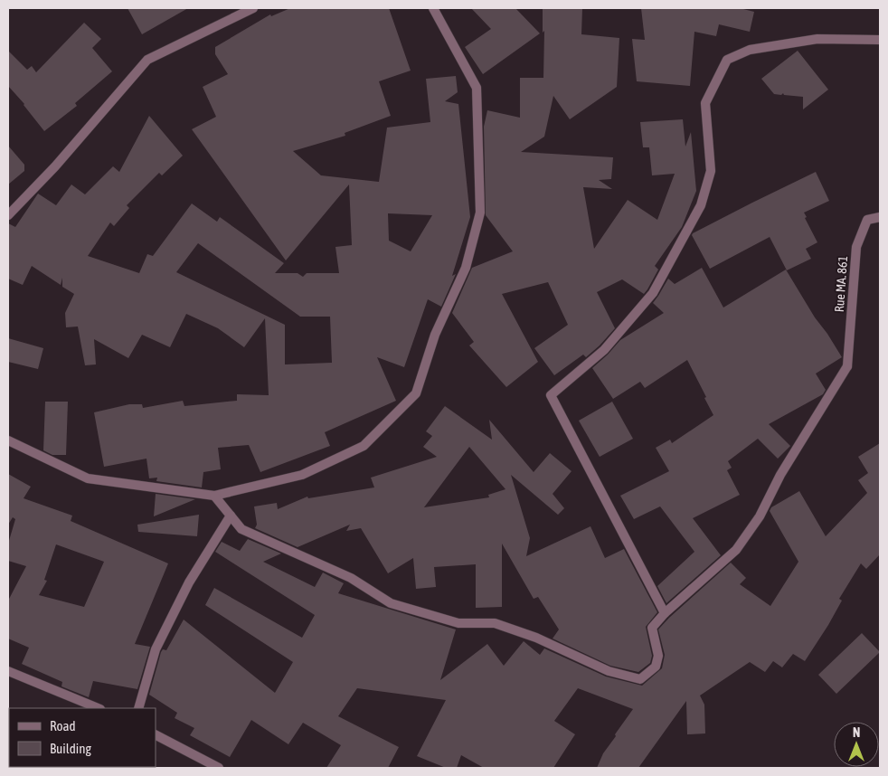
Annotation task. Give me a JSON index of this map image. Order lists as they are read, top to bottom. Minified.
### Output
{"streets":{"street":["Rue MA. 861"]},"legend":["Road","Building"],"north":"top"}
